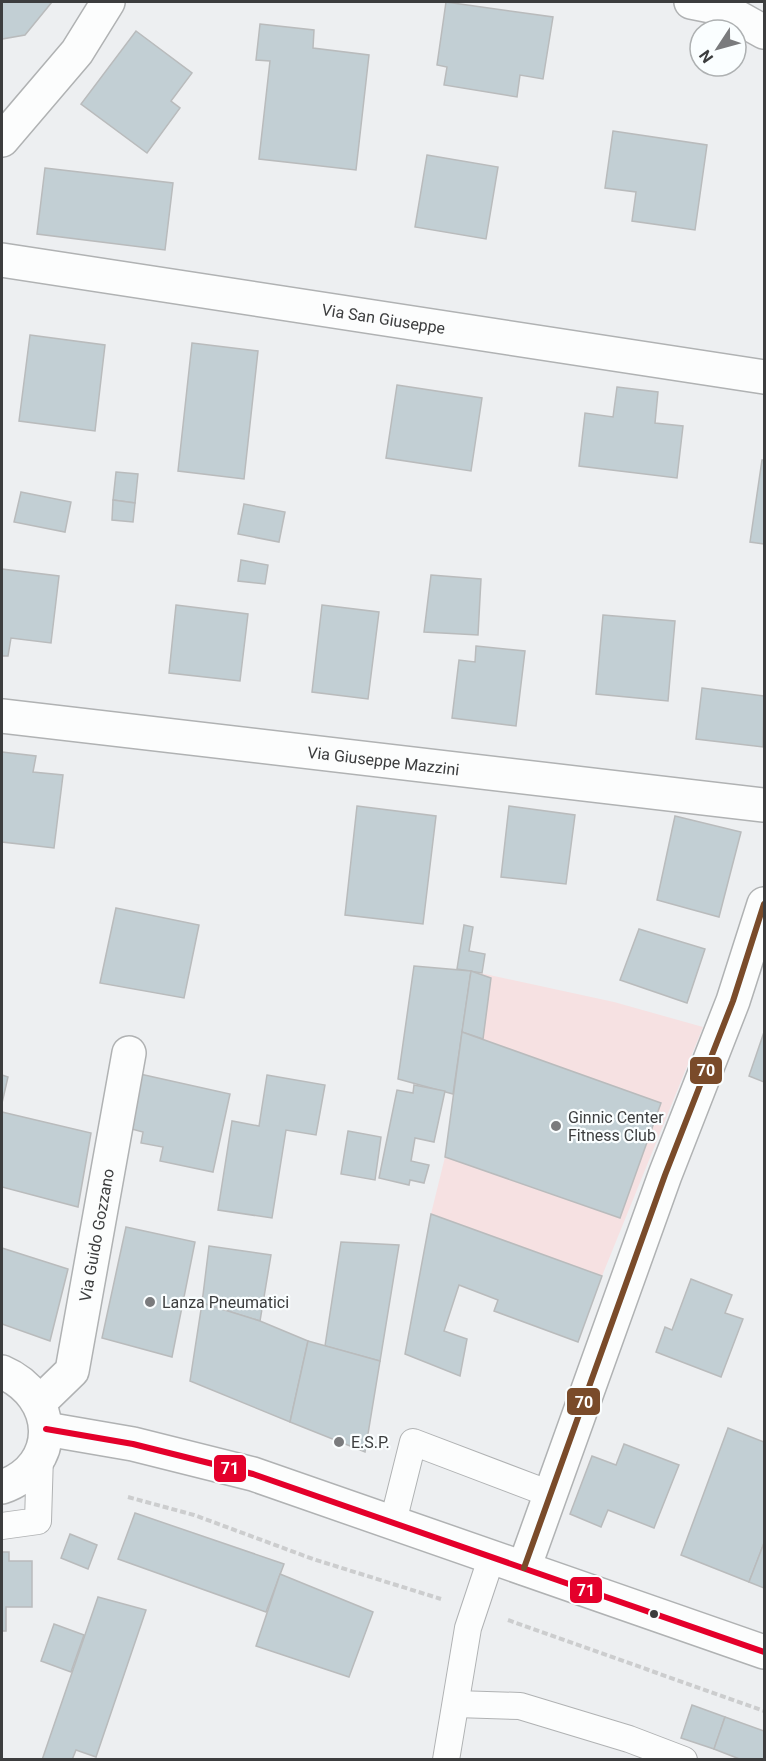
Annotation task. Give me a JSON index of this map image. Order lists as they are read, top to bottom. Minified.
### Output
{"streets":{"street":["Via San Giuseppe","Via Giuseppe Mazzini","Via Guido Gozzano"]},"places":["Ginnic Center Fitness Club","Lanza Pneumatici","E.S.P."],"lines":["transit line 70","transit line 71"],"north":"bottom left"}
